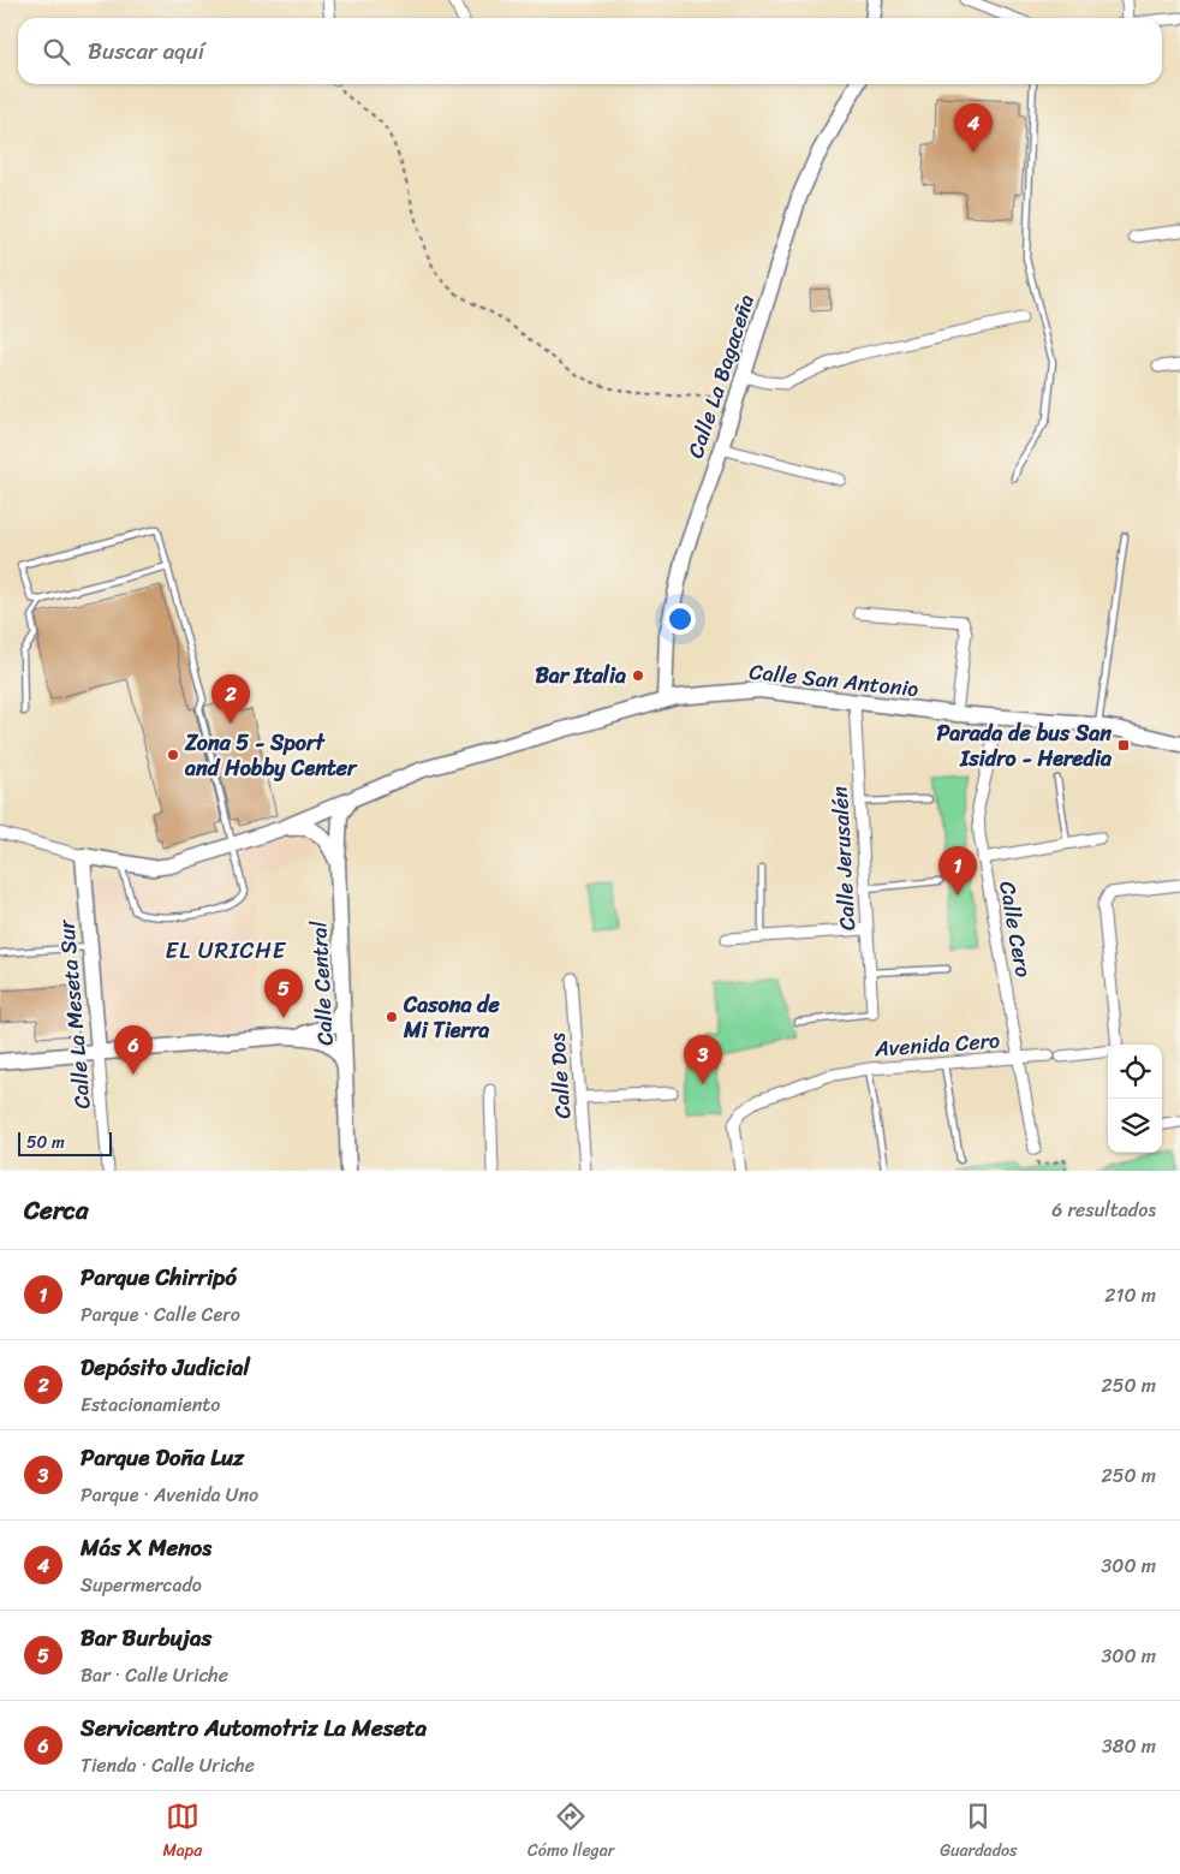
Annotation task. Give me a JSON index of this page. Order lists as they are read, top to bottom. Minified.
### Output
{"streets":{"main road":["Calle La Bagaceña","Calle San Antonio","Calle Central","Calle La Meseta Sur"],"street":["Calle Jerusalén","Calle Cero","Avenida Cero","Calle Dos"]},"crossings":[["Calle La Bagaceña","Calle San Antonio"],["Calle San Antonio","Calle Jerusalén"],["Calle San Antonio","Calle Cero"],["Calle San Antonio","Calle Central"],["Calle Cero","Avenida Cero"]],"districts":["EL URICHE"],"places":{"other":["Bar Italia","Zona 5 - Sport and Hobby Center","Casona de Mi Tierra"],"transit":["Parada de bus San Isidro - Heredia"]},"scale_bar":"50 m","page":{"search":"Buscar aquí","pins":["4","2","1","5","6","3"],"scale":"50 m","heading":["Cerca","6 resultados"],"list":[{"mark":"1","name":"Parque Chirripó","note":"Parque · Calle Cero","value":"210 m"},{"mark":"2","name":"Depósito Judicial","note":"Estacionamiento","value":"250 m"},{"mark":"3","name":"Parque Doña Luz","note":"Parque · Avenida Uno","value":"250 m"},{"mark":"4","name":"Más X Menos","note":"Supermercado","value":"300 m"},{"mark":"5","name":"Bar Burbujas","note":"Bar · Calle Uriche","value":"300 m"},{"mark":"6","name":"Servicentro Automotriz La Meseta","note":"Tienda · Calle Uriche","value":"380 m"}],"nav":["Mapa","Cómo llegar","Guardados"]}}
